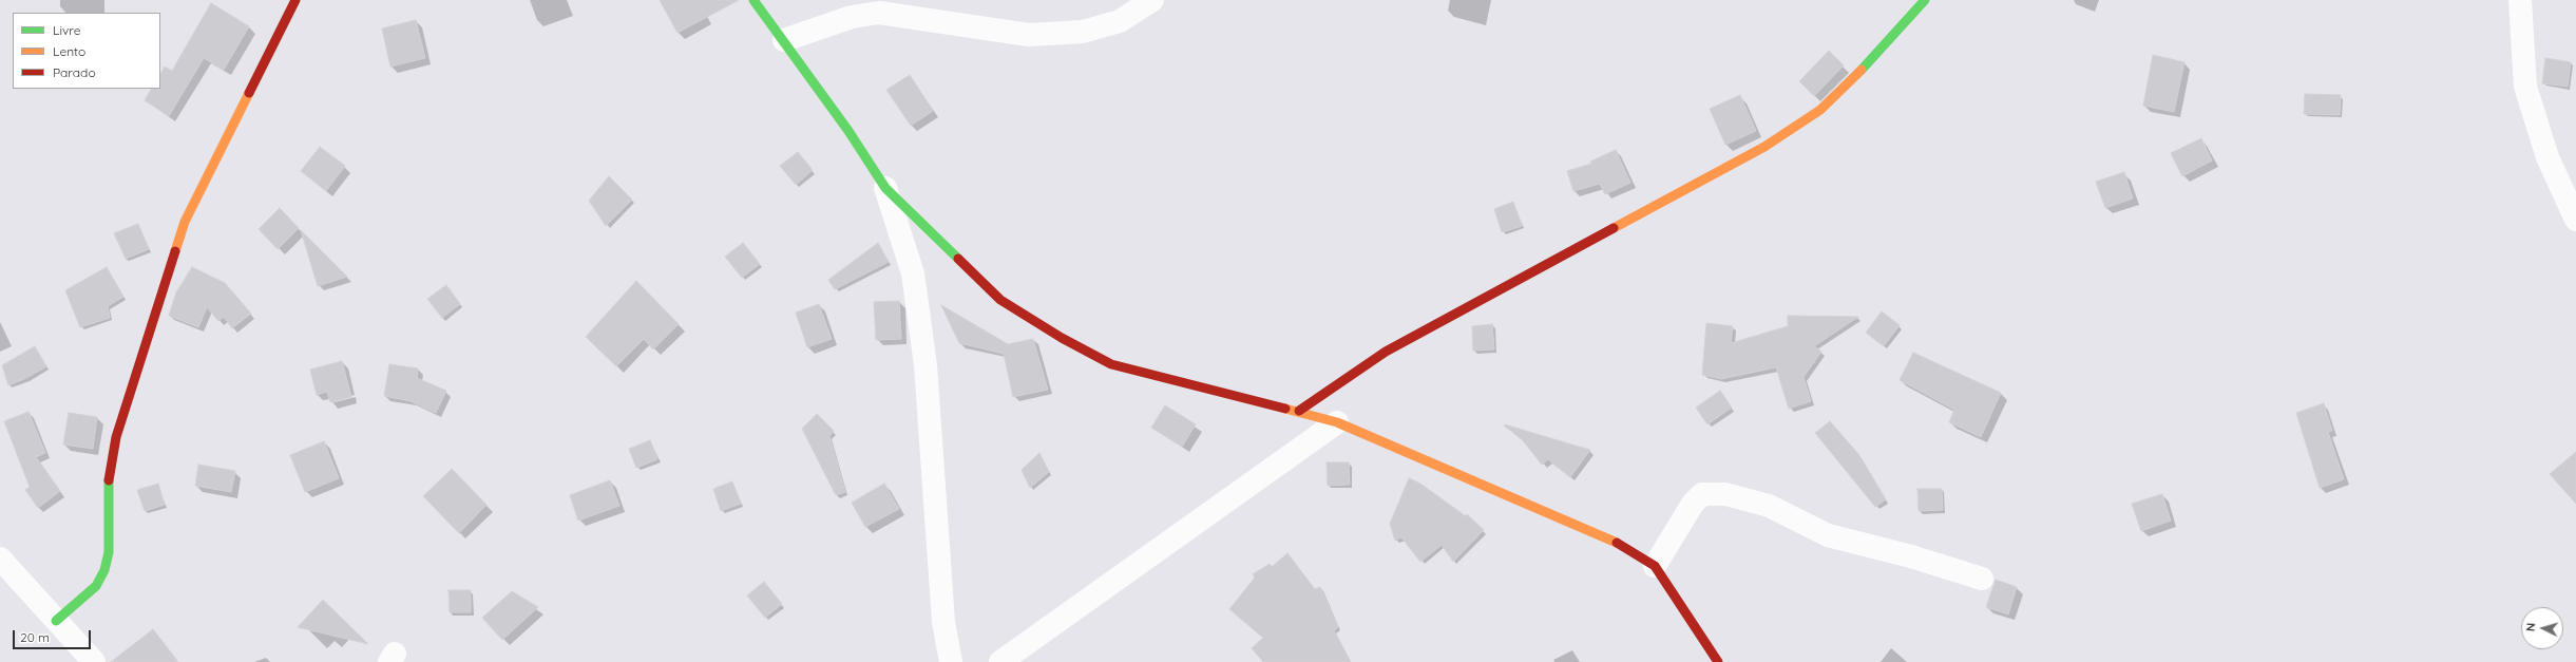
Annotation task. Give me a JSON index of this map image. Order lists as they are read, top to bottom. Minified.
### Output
{"legend":["Livre","Lento","Parado"],"scale_bar":"20 m","north":"left"}
